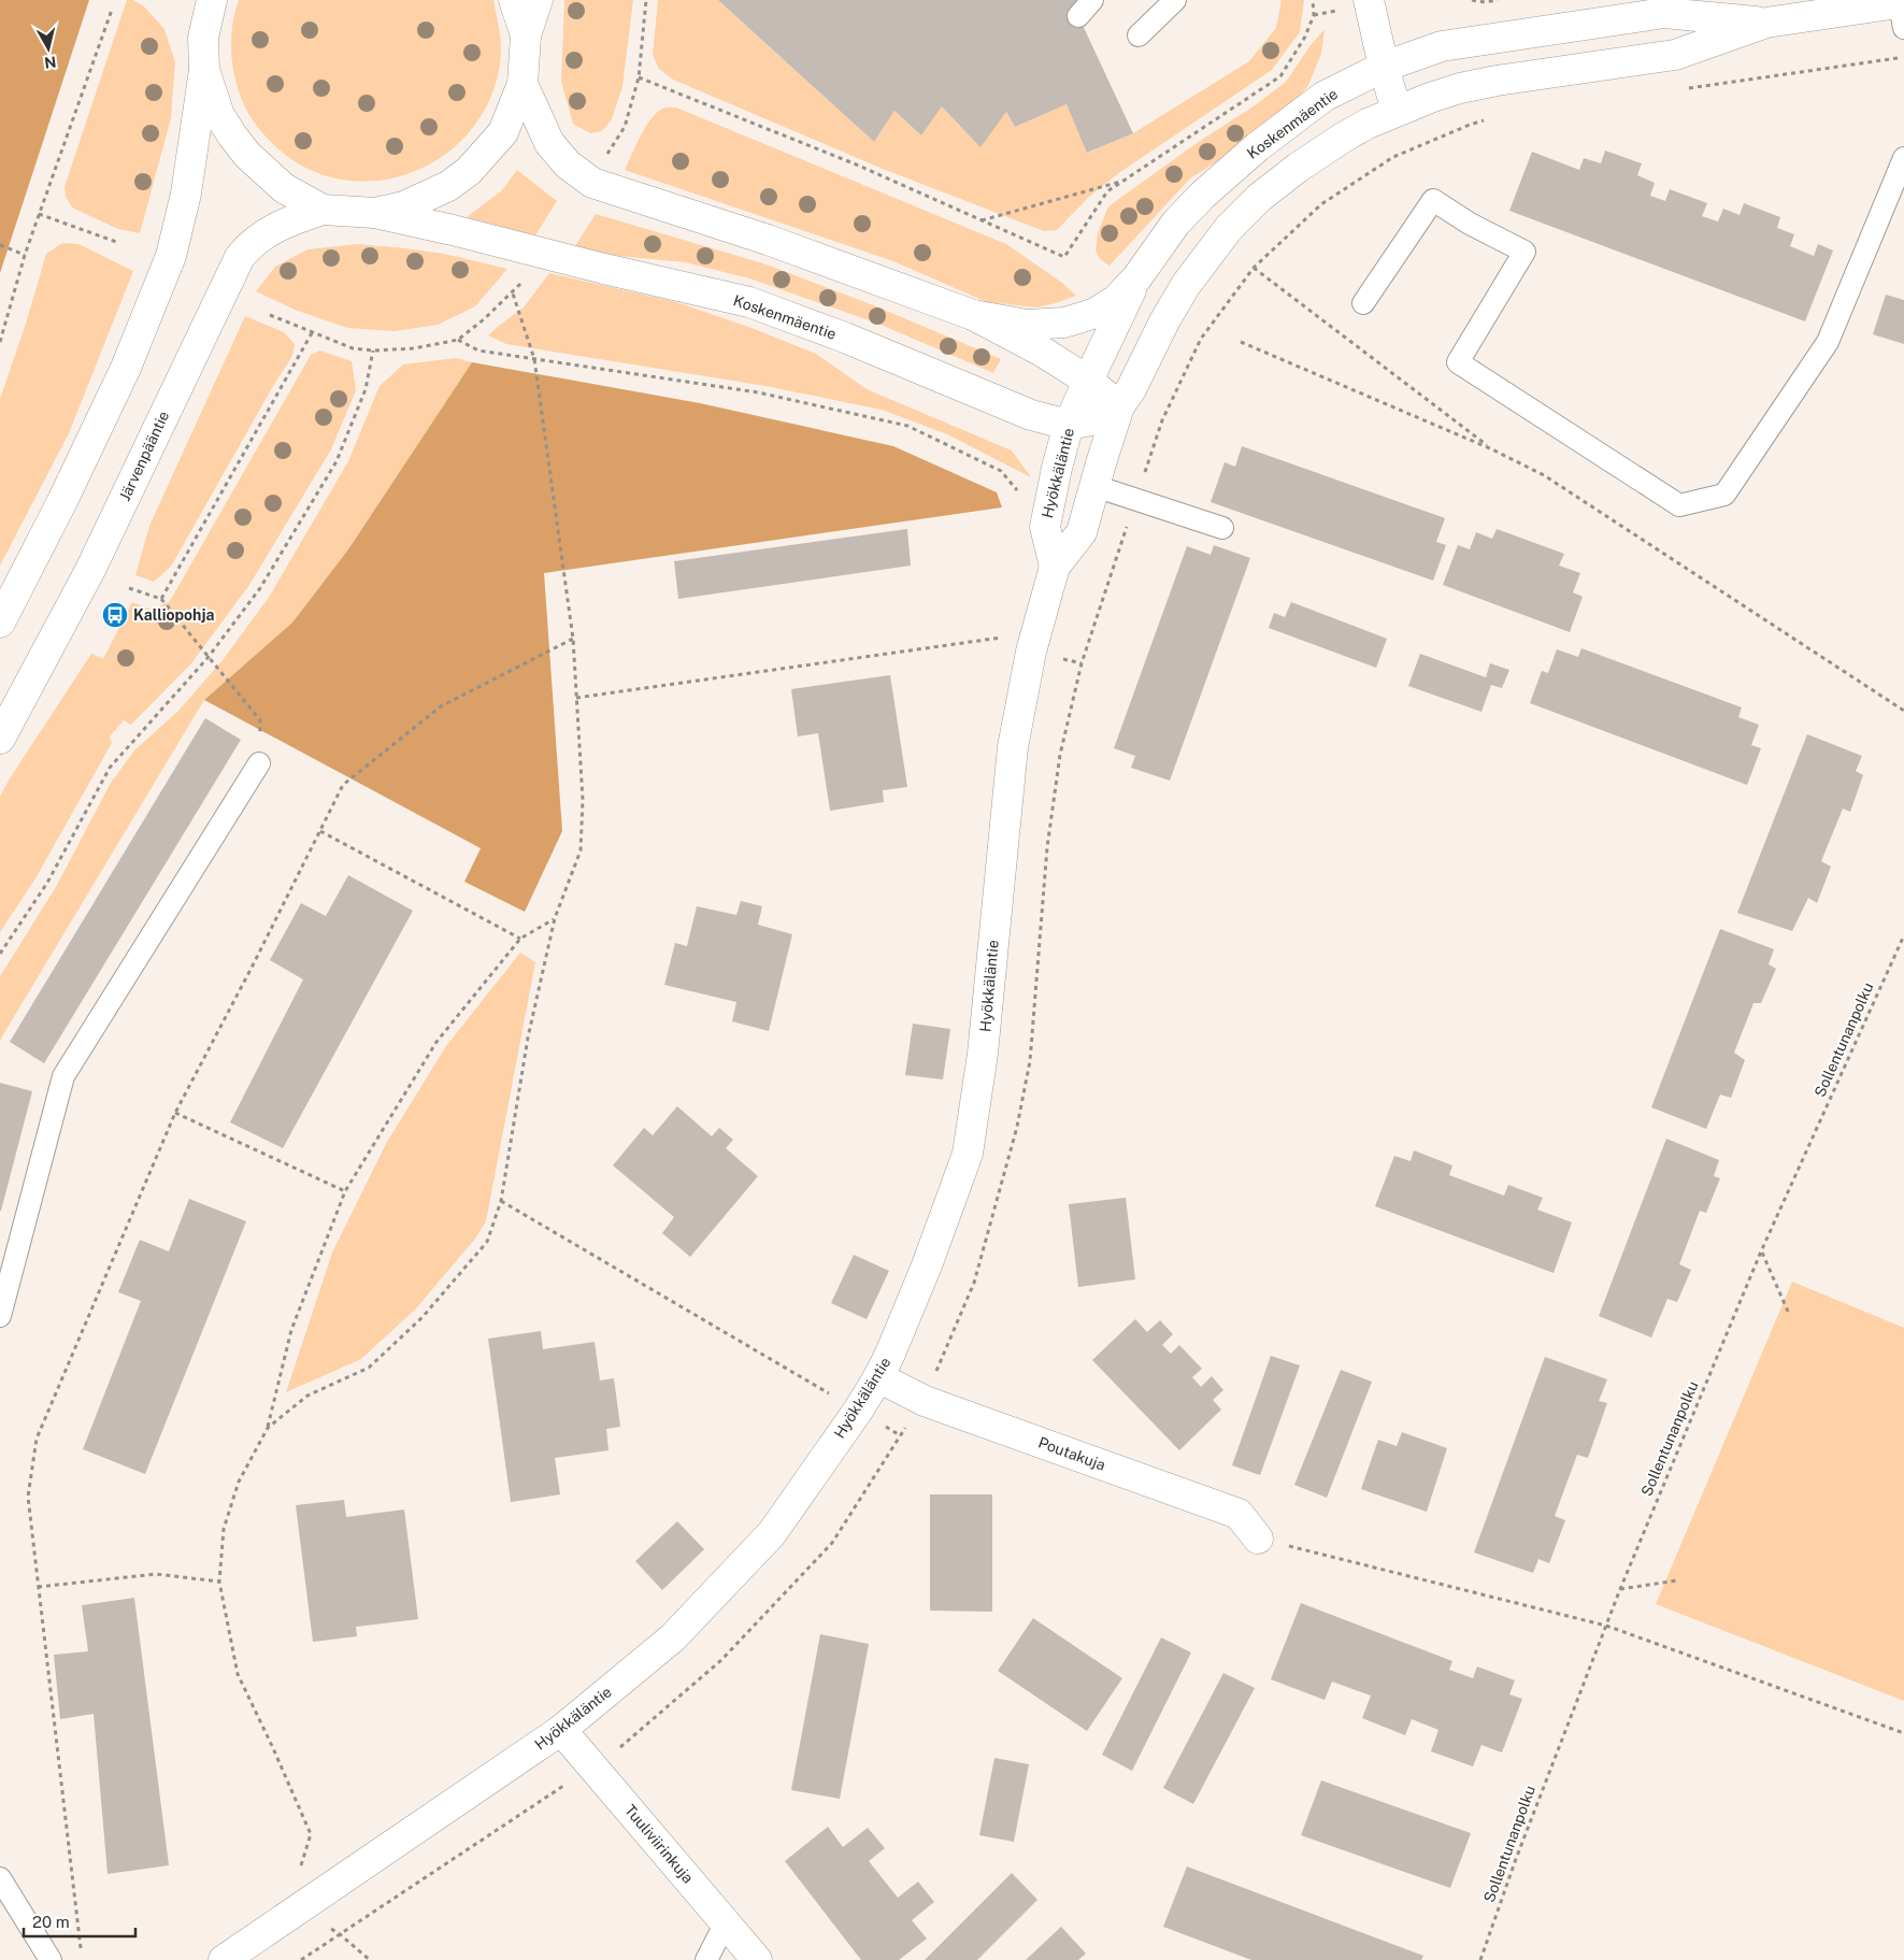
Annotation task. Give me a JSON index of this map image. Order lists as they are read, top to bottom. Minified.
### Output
{"streets":{"street":["Koskenmäentie","Järvenpääntie","Hyökkäläntie","Poutakuja","Tuuliviirinkuja"],"path":["Sollentunanpolku"]},"crossings":[["Koskenmäentie","Hyökkäläntie"],["Hyökkäläntie","Poutakuja"],["Hyökkäläntie","Tuuliviirinkuja"]],"places":{"bus stop":["Kalliopohja"]},"scale_bar":"20 m","north":"bottom"}
